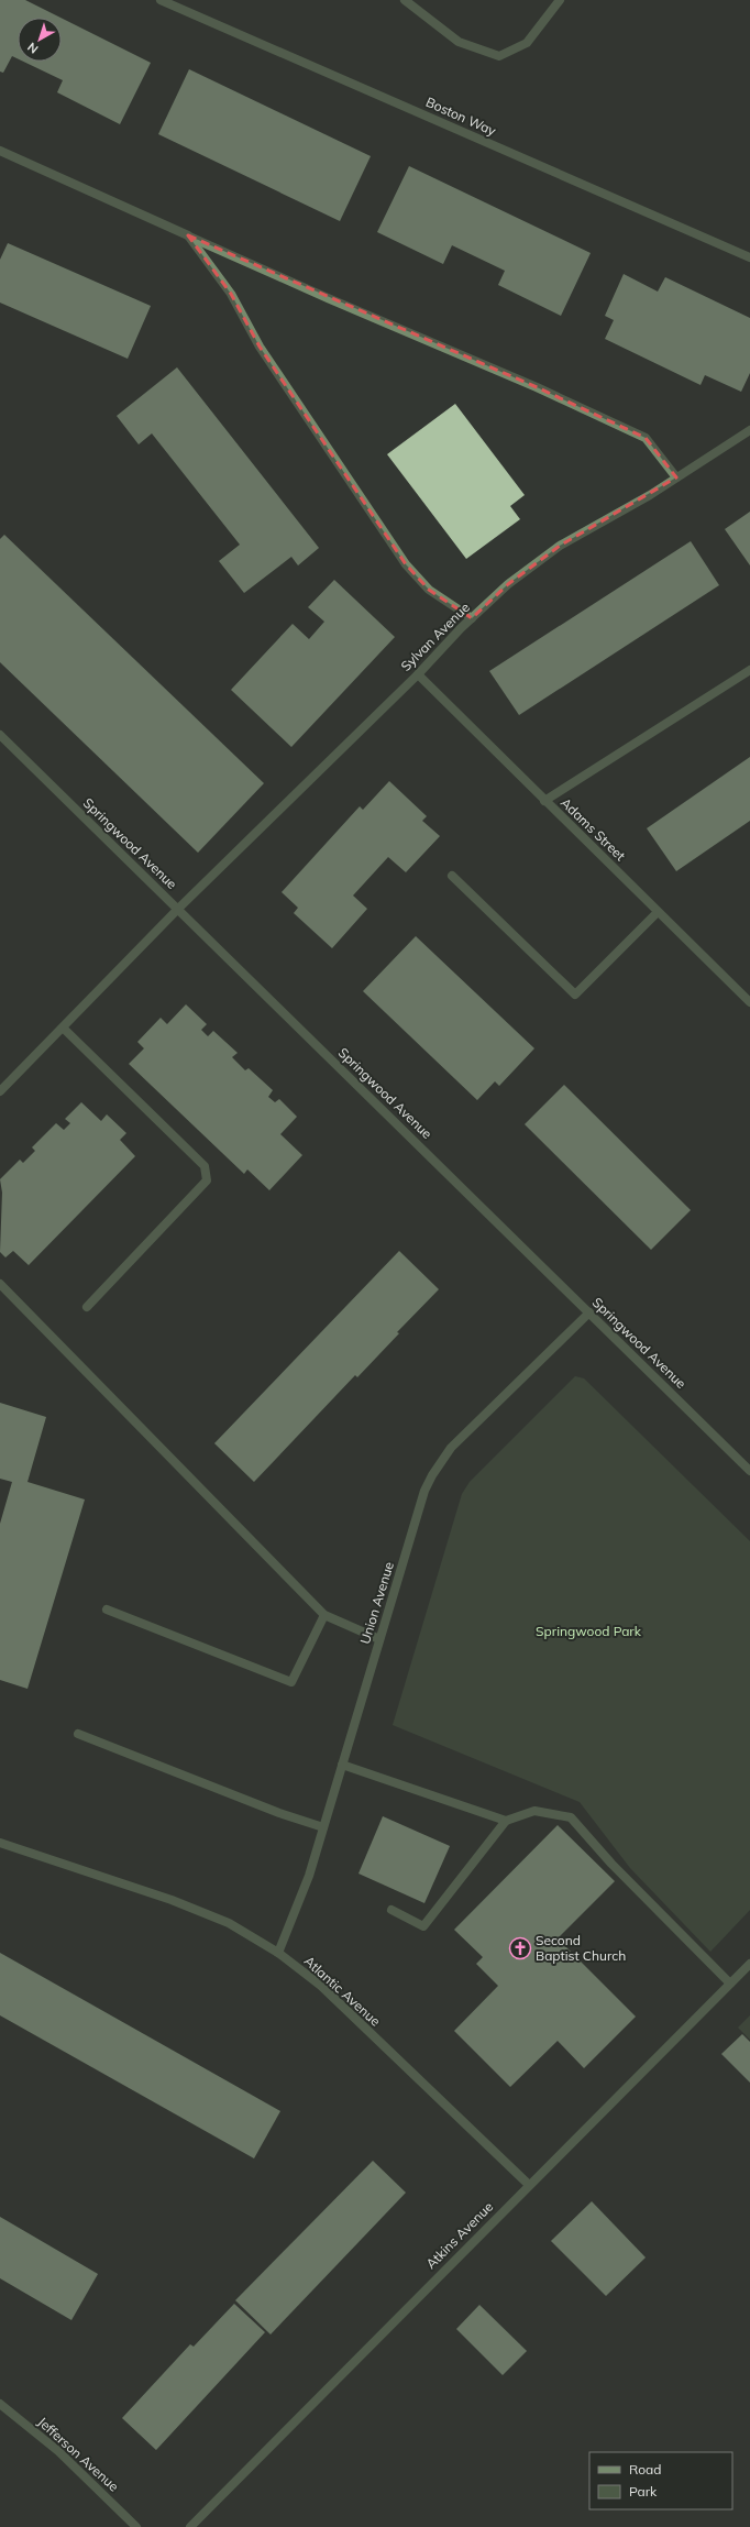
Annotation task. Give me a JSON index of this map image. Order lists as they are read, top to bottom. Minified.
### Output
{"streets":{"street":["Boston Way","Sylvan Avenue","Adams Street","Springwood Avenue","Union Avenue","Atlantic Avenue","Atkins Avenue","Jefferson Avenue"]},"crossings":[["Sylvan Avenue","Adams Street"],["Sylvan Avenue","Springwood Avenue"],["Springwood Avenue","Union Avenue"],["Union Avenue","Atlantic Avenue"],["Atlantic Avenue","Atkins Avenue"]],"parks":["Springwood Park"],"places":{"church":["Second Baptist Church"]},"legend":["Road","Park"],"north":"bottom left"}
